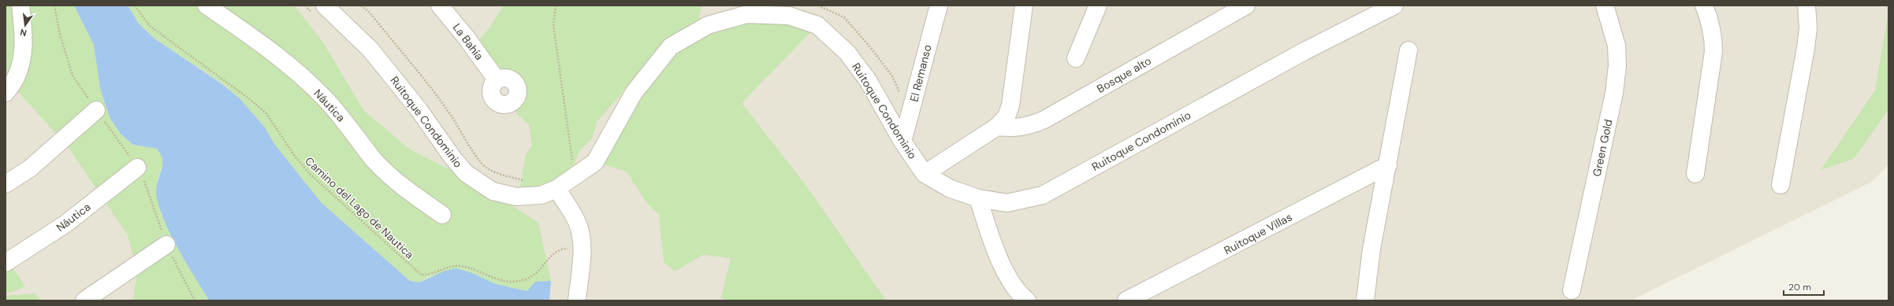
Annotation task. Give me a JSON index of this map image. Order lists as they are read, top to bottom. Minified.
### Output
{"streets":{"street":["La Bahía","El Remanso","Bosque alto","Náutica","Ruitoque Condominio","Green Gold","Ruitoque Villas"],"path":["Camino del Lago de Nautica"]},"crossings":[["El Remanso","Ruitoque Condominio"]],"scale_bar":"20 m","north":"bottom"}
